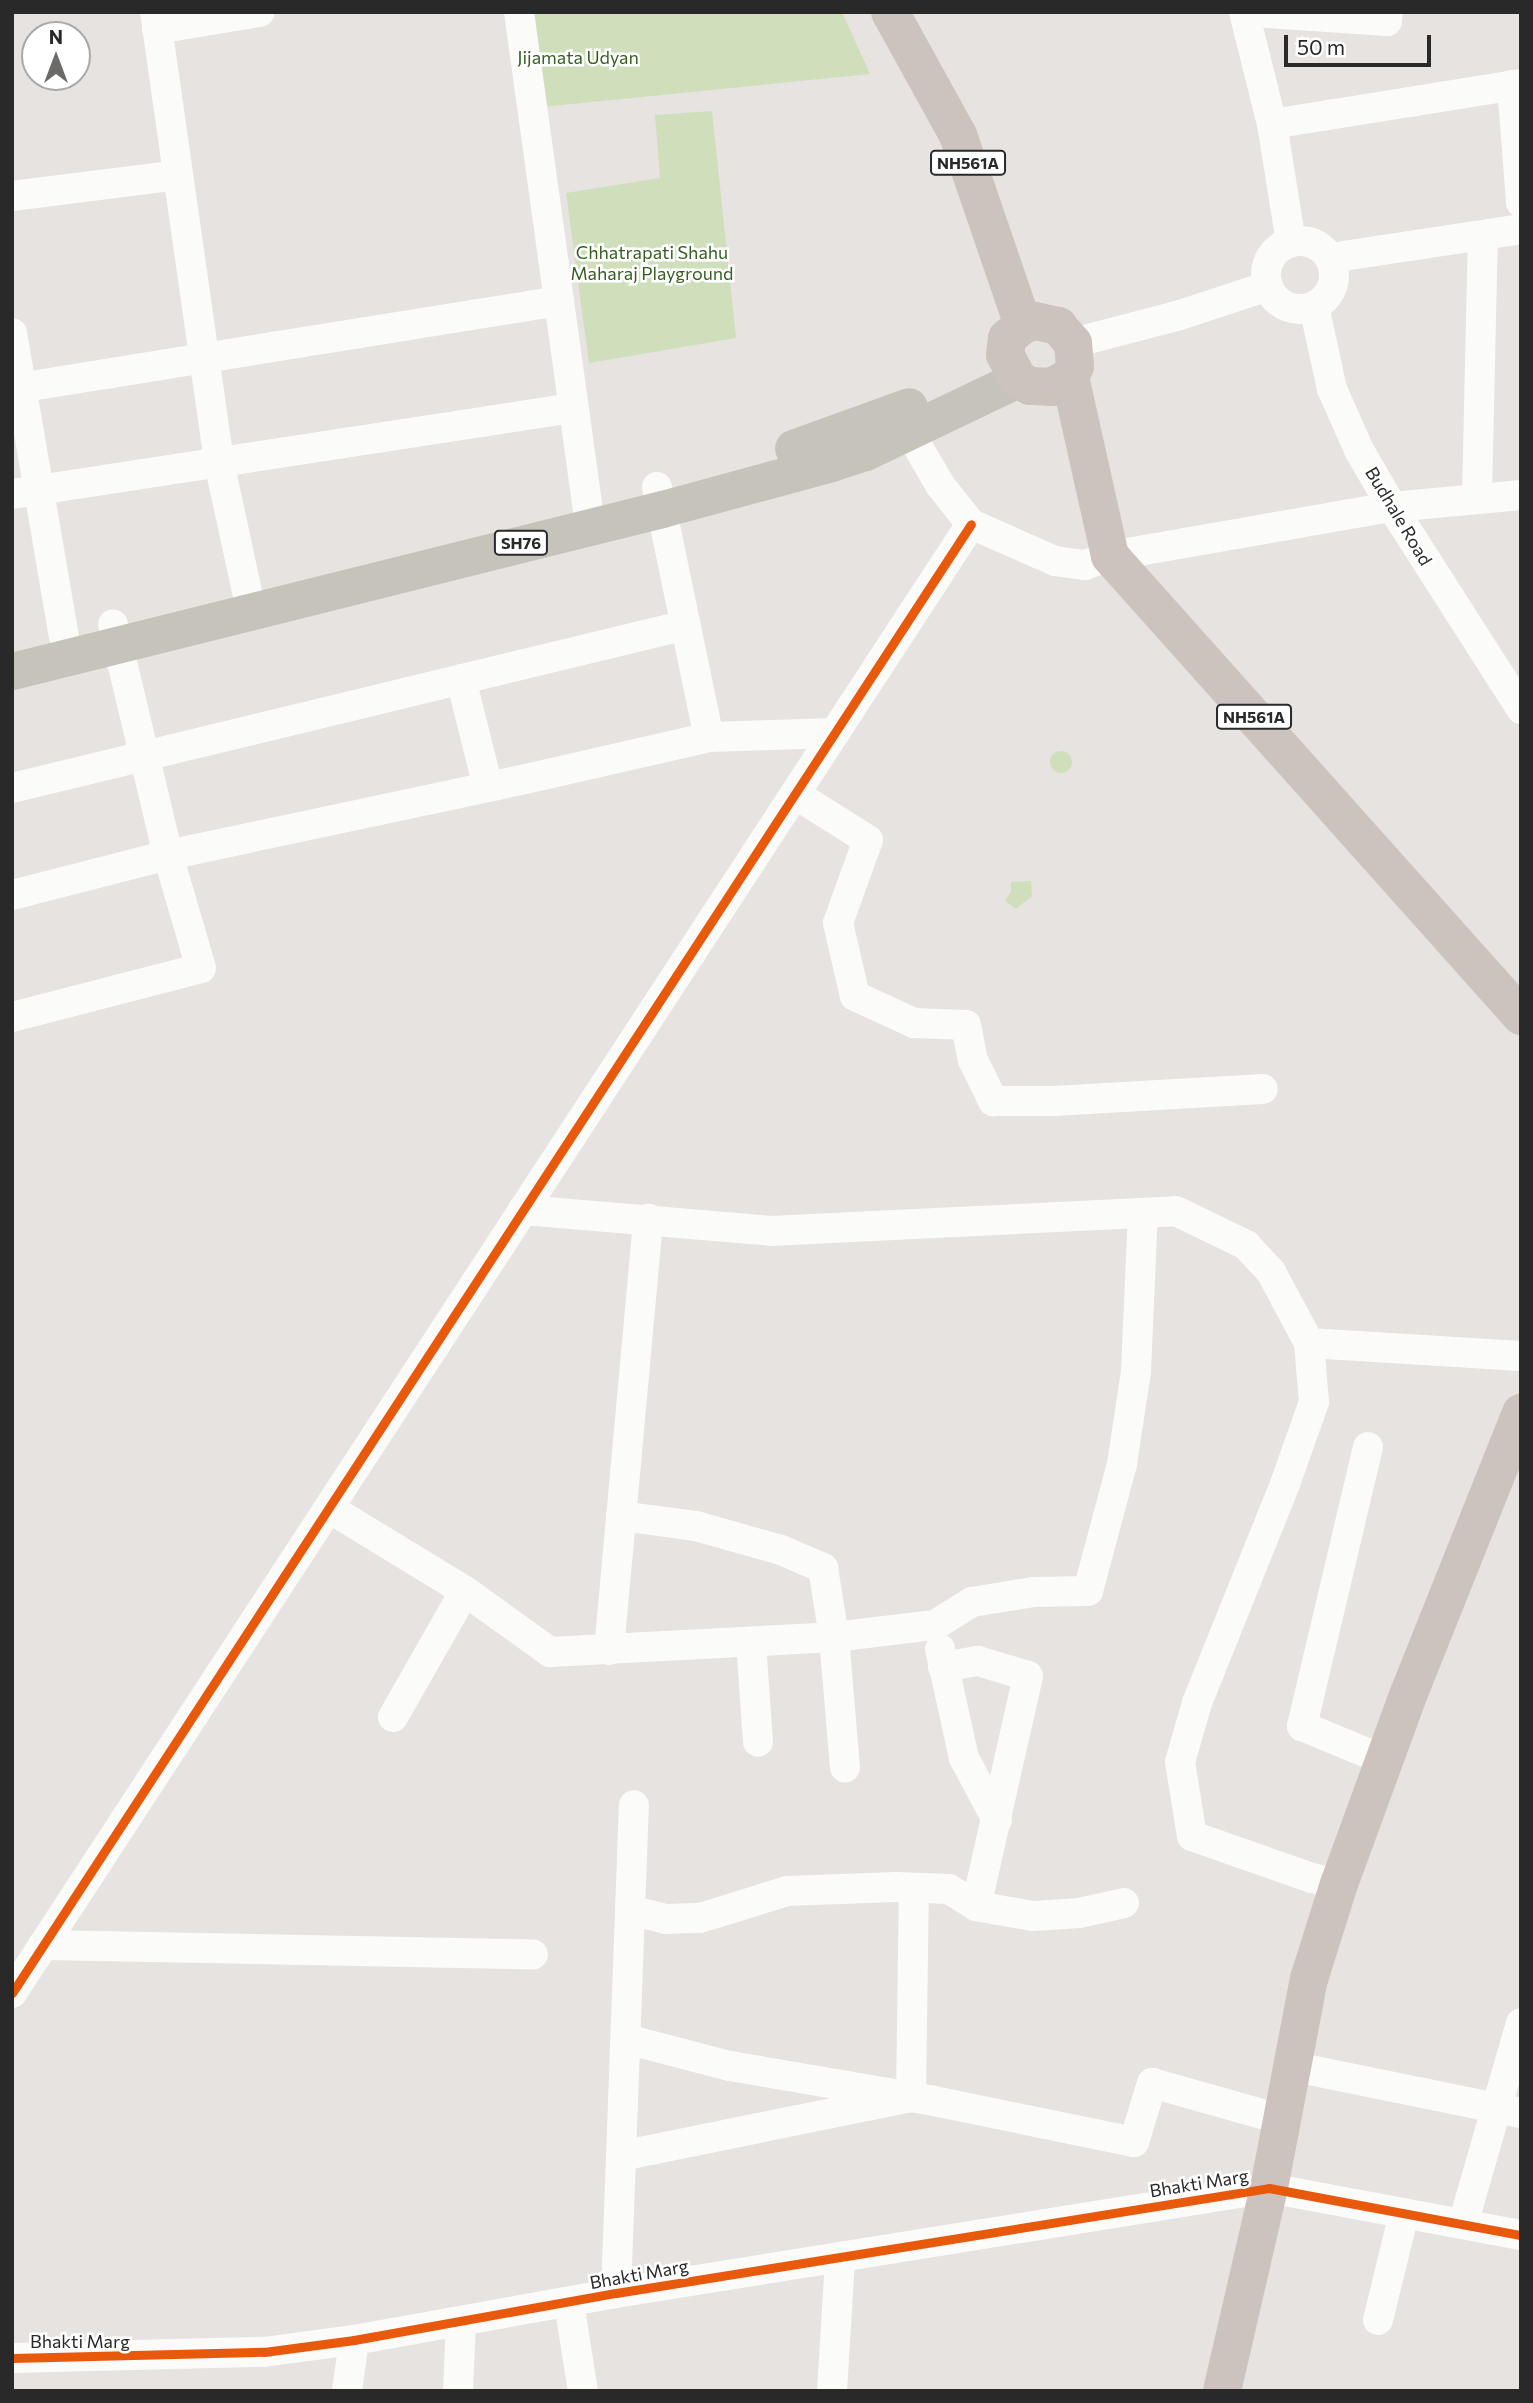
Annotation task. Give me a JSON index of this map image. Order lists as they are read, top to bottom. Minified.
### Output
{"streets":{"highway":["NH561A"],"main road":["SH76"],"street":["Budhale Road","Bhakti Marg"]},"crossings":[["NH561A","SH76"]],"parks":["Jijamata Udyan","Chhatrapati Shahu Maharaj Playground"],"scale_bar":"50 m","north":"top"}
